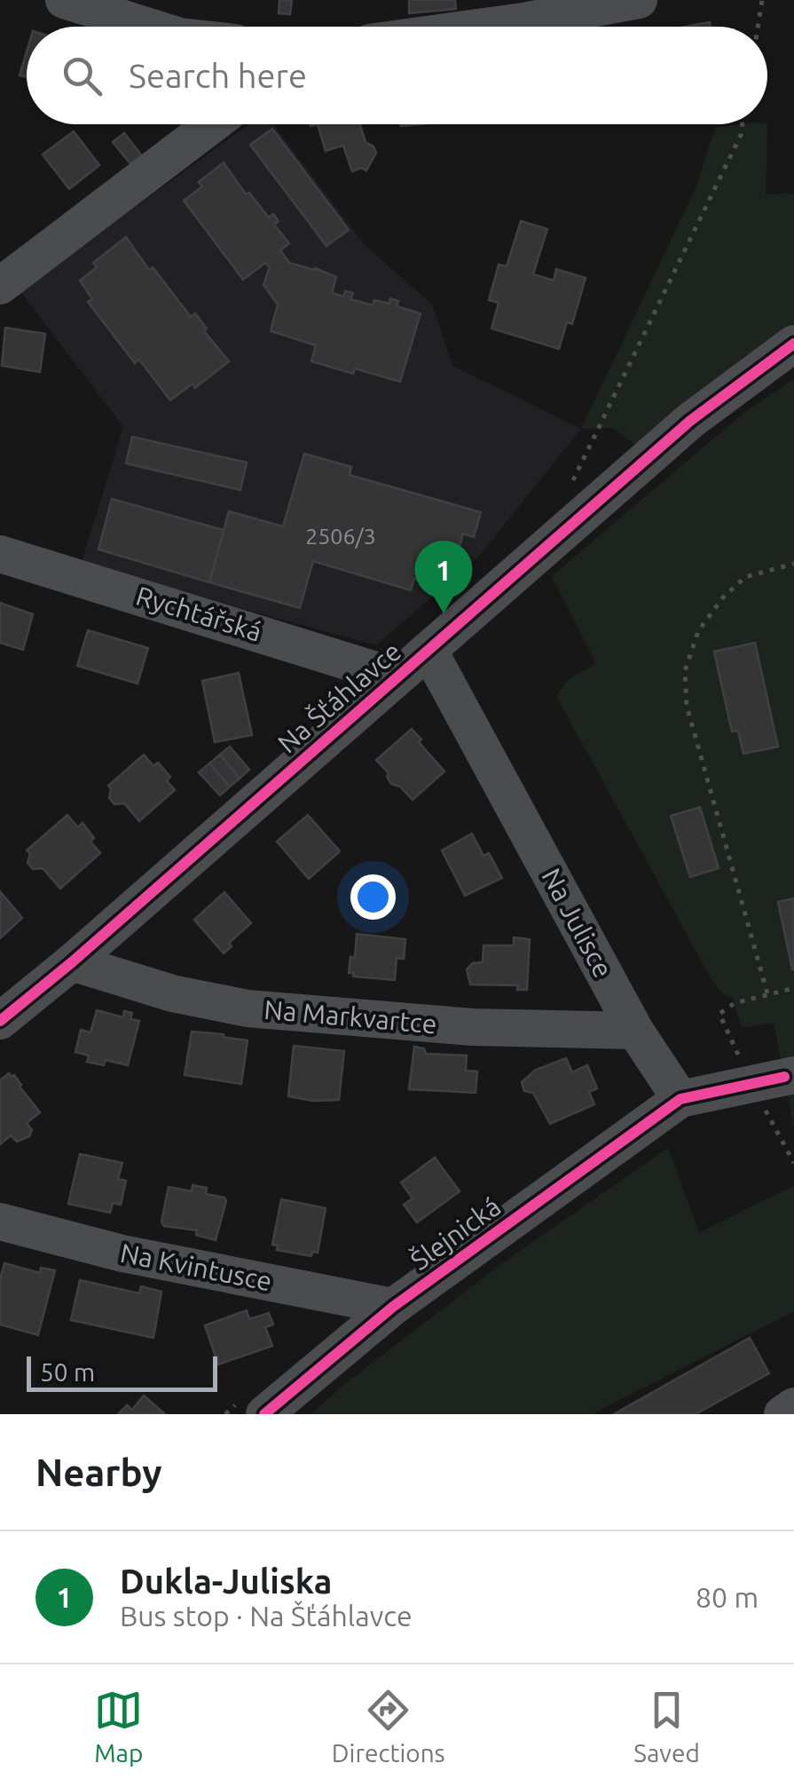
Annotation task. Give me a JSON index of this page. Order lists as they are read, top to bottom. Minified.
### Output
{"streets":{"street":["Rychtářská","Na Šťáhlavce","Na Julisce","Na Markvartce","Šlejnická","Na Kvintusce"]},"crossings":[["Rychtářská","Na Šťáhlavce"],["Na Šťáhlavce","Na Julisce"],["Na Šťáhlavce","Na Markvartce"],["Na Julisce","Na Markvartce"],["Na Julisce","Šlejnická"],["Šlejnická","Na Kvintusce"]],"house_numbers":["2506/3"],"scale_bar":"50 m","page":{"search":"Search here","pins":"1","scale":"50 m","heading":"Nearby","list":[{"mark":"1","name":"Dukla-Juliska","note":"Bus stop · Na Šťáhlavce","value":"80 m"}],"nav":["Map","Directions","Saved"]}}
